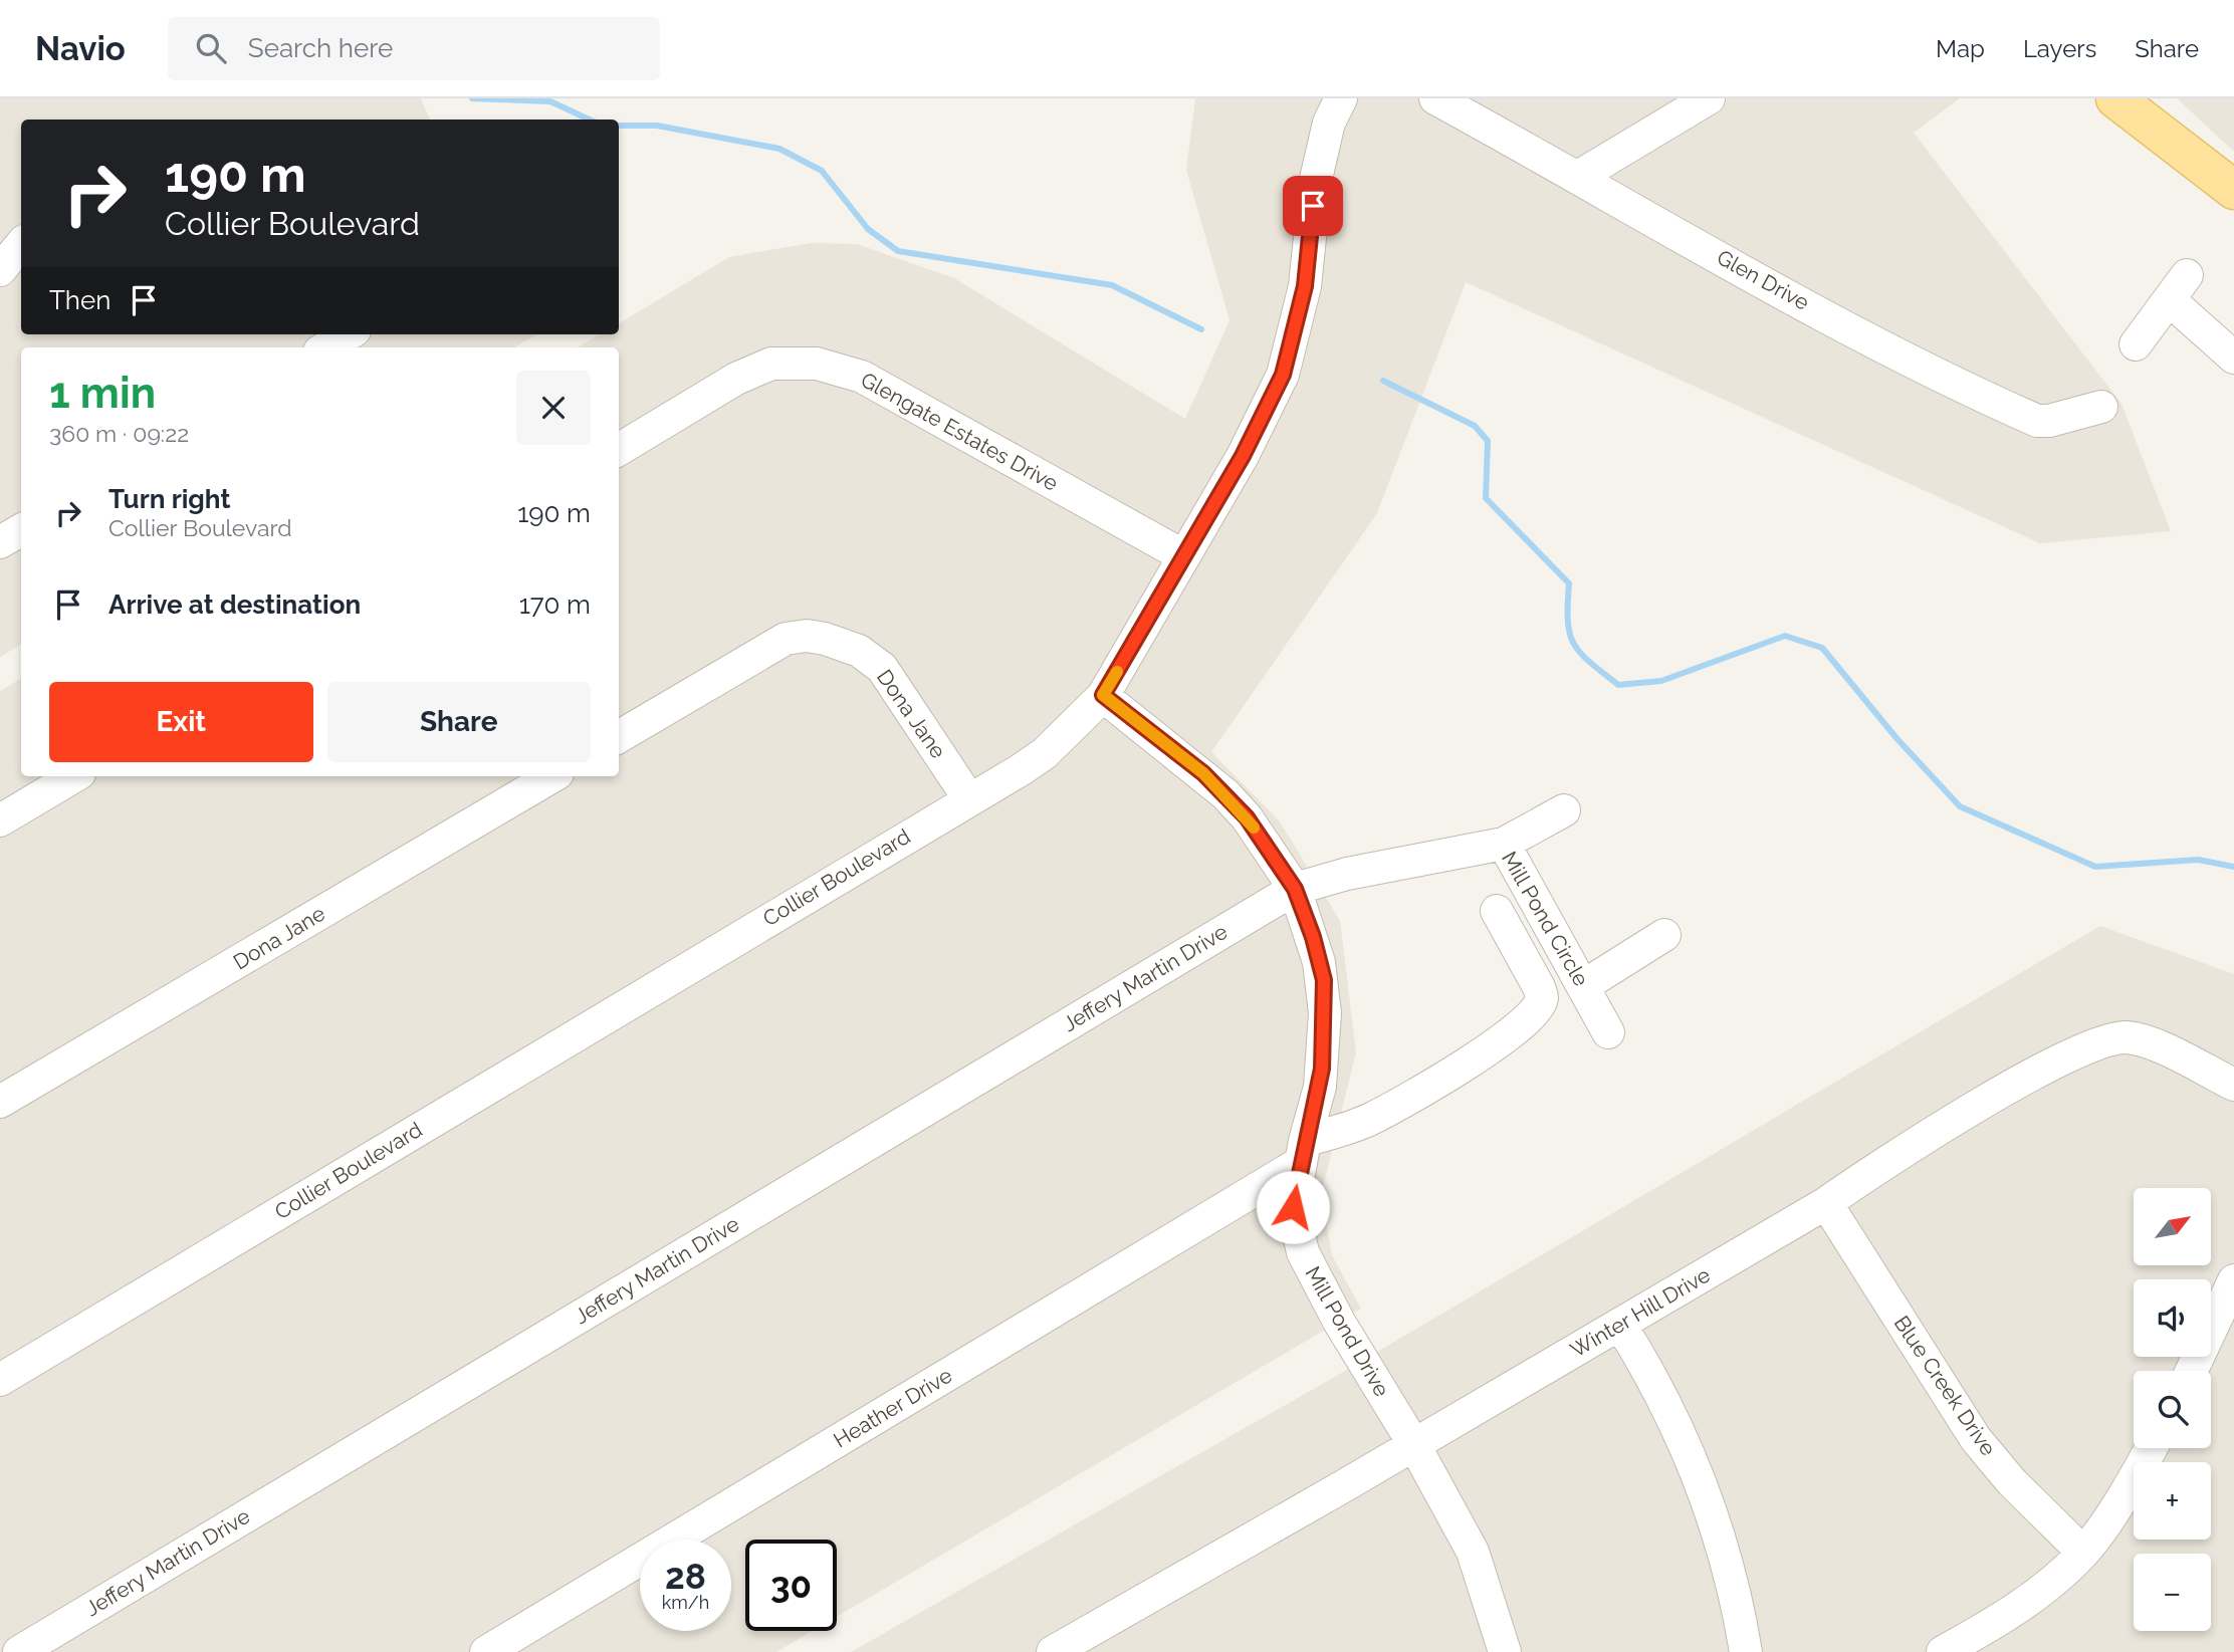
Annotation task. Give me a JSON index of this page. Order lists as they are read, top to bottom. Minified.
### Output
{"streets":{"street":["Glen Drive","Glengate Estates Drive","Dona Jane","Collier Boulevard","Mill Pond Circle","Jeffery Martin Drive","Winter Hill Drive","Mill Pond Drive","Blue Creek Drive","Heather Drive"]},"crossings":[["Glengate Estates Drive","Collier Boulevard"],["Dona Jane","Collier Boulevard"],["Collier Boulevard","Mill Pond Drive"],["Mill Pond Circle","Jeffery Martin Drive"],["Mill Pond Circle","Mill Pond Drive"],["Jeffery Martin Drive","Mill Pond Drive"],["Winter Hill Drive","Mill Pond Drive"],["Winter Hill Drive","Blue Creek Drive"],["Mill Pond Drive","Heather Drive"]],"north":"top right","page":{"header":"Navio","search":"Search here","nav":["Map","Layers","Share"],"turn":["190 m","Collier Boulevard"],"then":"Then","heading":["1 min","360 m · 09:22"],"list":[{"name":"Turn right","note":"Collier Boulevard","value":"190 m"},{"name":"Arrive at destination","value":"170 m"}],"buttons":["Exit","Share"],"map_buttons":["+","−"],"speed":"28 km/h","limit":"30"}}
